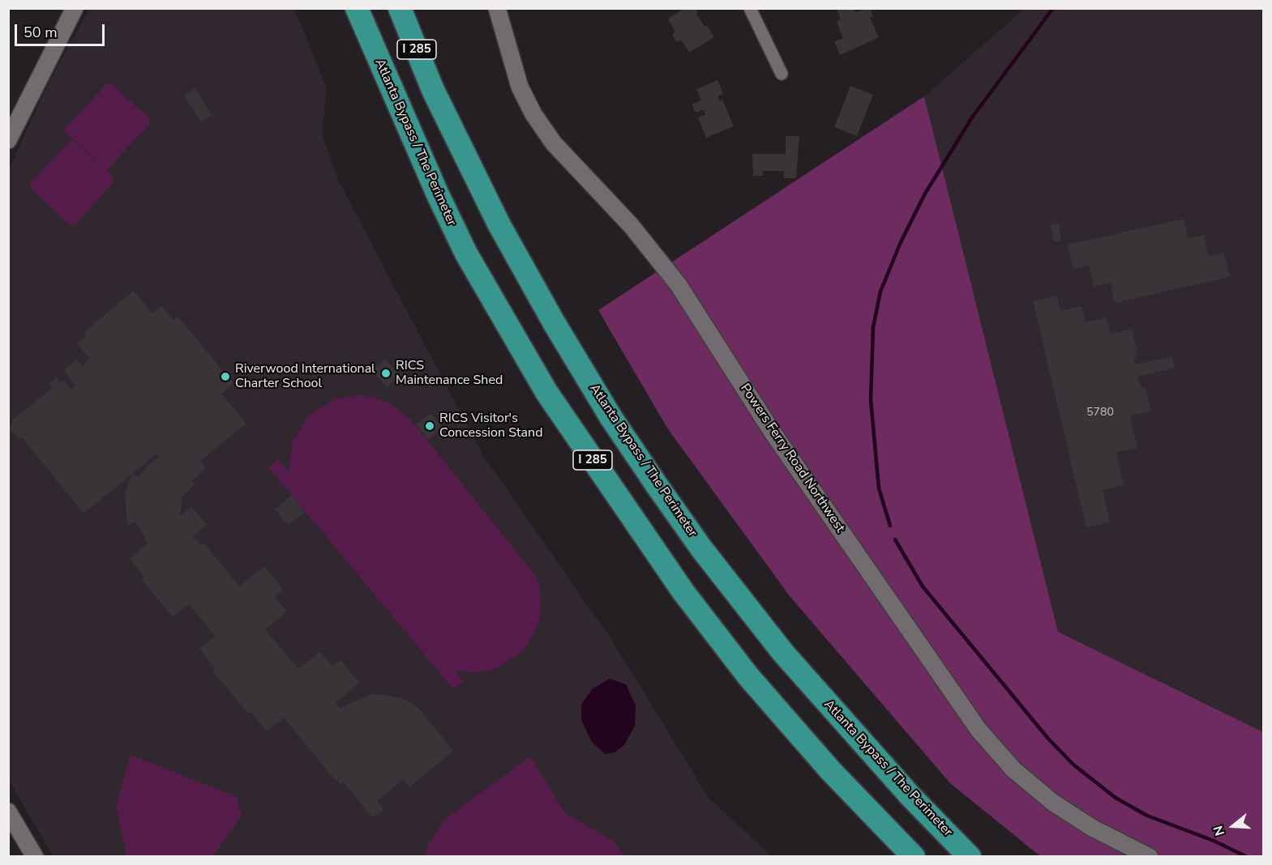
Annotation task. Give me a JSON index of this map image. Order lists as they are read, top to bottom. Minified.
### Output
{"streets":{"highway":["I 285","Atlanta Bypass / The Perimeter"],"street":["Powers Ferry Road Northwest"]},"places":["RICS Maintenance Shed","Riverwood International Charter School","RICS Visitor's Concession Stand"],"house_numbers":["5780"],"scale_bar":"50 m","north":"left"}
